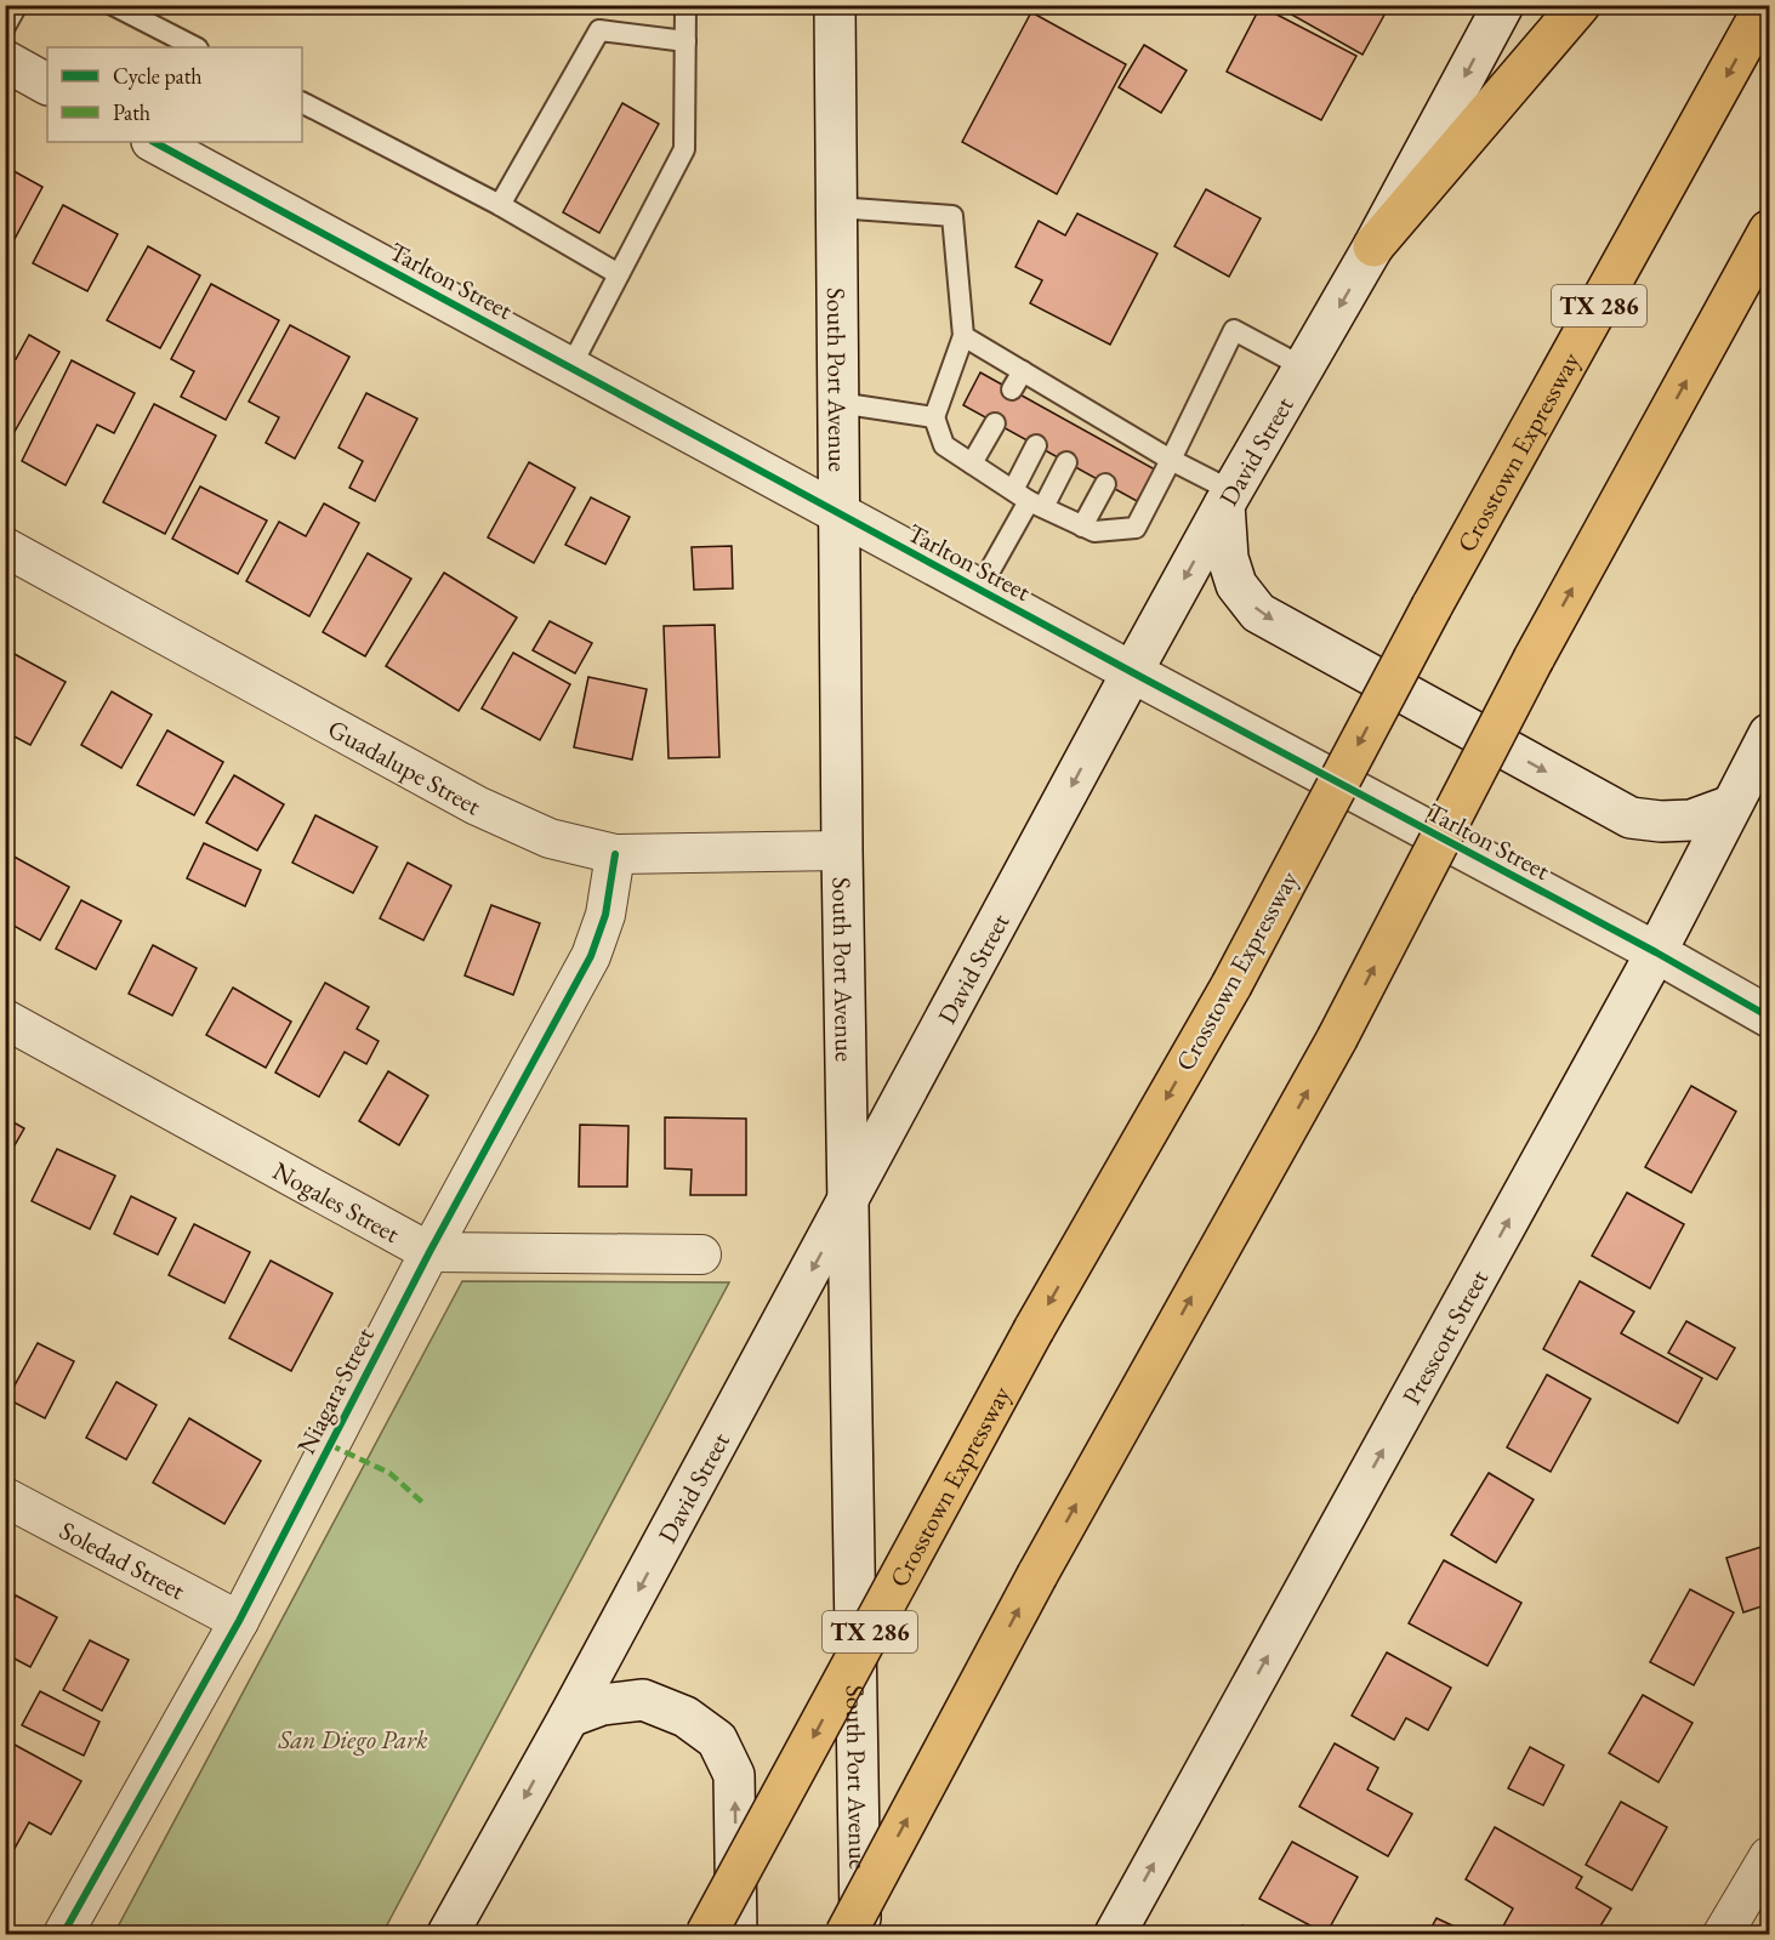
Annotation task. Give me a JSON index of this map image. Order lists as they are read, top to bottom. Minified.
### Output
{"streets":{"highway":["TX 286","Crosstown Expressway"],"main road":["Tarlton Street","South Port Avenue","David Street","Presscott Street"],"street":["Guadalupe Street","Nogales Street","Niagara Street","Soledad Street"]},"crossings":[["Tarlton Street","South Port Avenue"],["Tarlton Street","David Street"],["Tarlton Street","Presscott Street"],["South Port Avenue","David Street"],["South Port Avenue","Guadalupe Street"],["Guadalupe Street","Niagara Street"],["Nogales Street","Niagara Street"],["Niagara Street","Soledad Street"]],"one_way":["David Street","Presscott Street"],"parks":["San Diego Park"],"legend":["Cycle path","Path"]}
